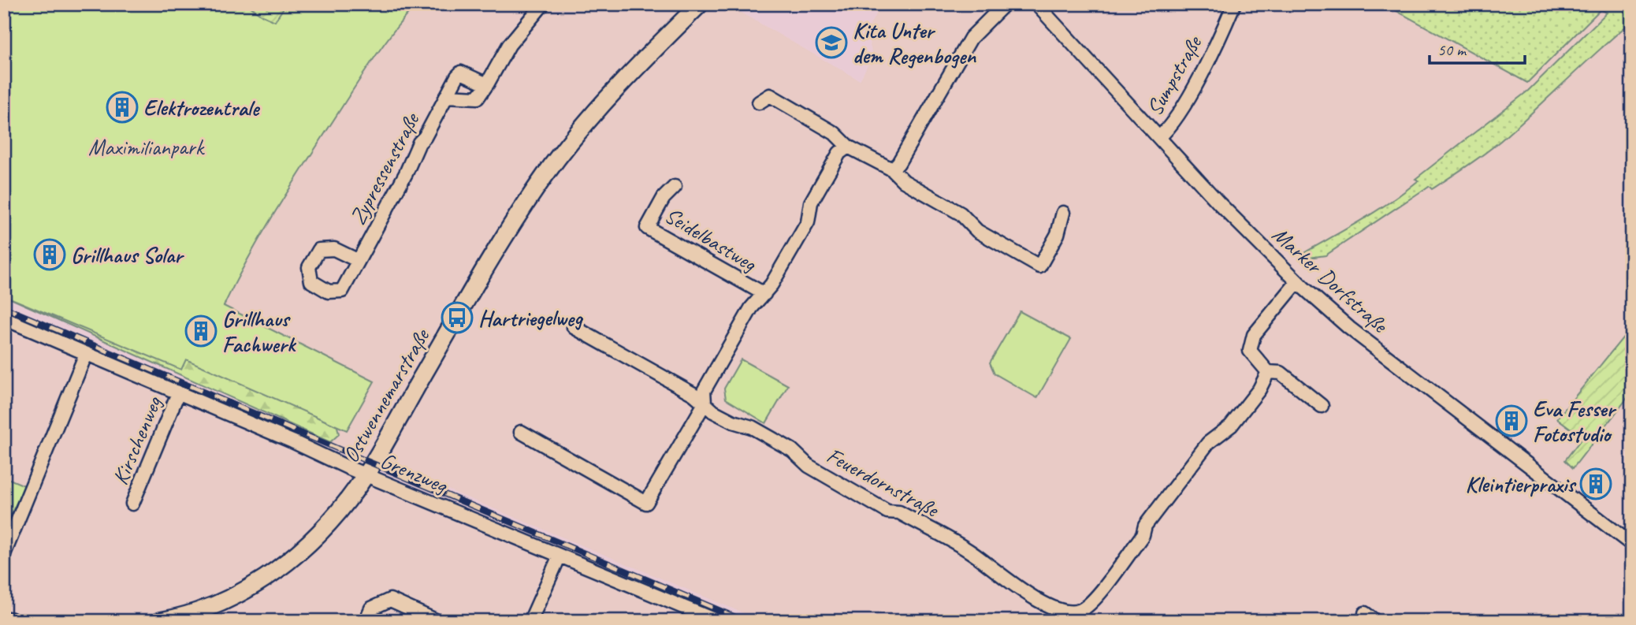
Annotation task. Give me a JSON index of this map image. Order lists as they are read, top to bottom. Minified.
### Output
{"streets":{"street":["Sumpstraße","Zypressenstraße","Seidelbastweg","Marker Dorfstraße","Ostwennemarstraße","Kirschenweg","Grenzweg","Feuerdornstraße"]},"crossings":[["Sumpstraße","Marker Dorfstraße"],["Ostwennemarstraße","Grenzweg"],["Kirschenweg","Grenzweg"]],"parks":["Maximilianpark"],"places":{"school or university":["Kita Unter dem Regenbogen"],"building":["Elektrozentrale","Grillhaus Solar","Grillhaus Fachwerk","Eva Fesser Fotostudio","Kleintierpraxis"],"bus stop":["Hartriegelweg"]},"scale_bar":"50 m"}
